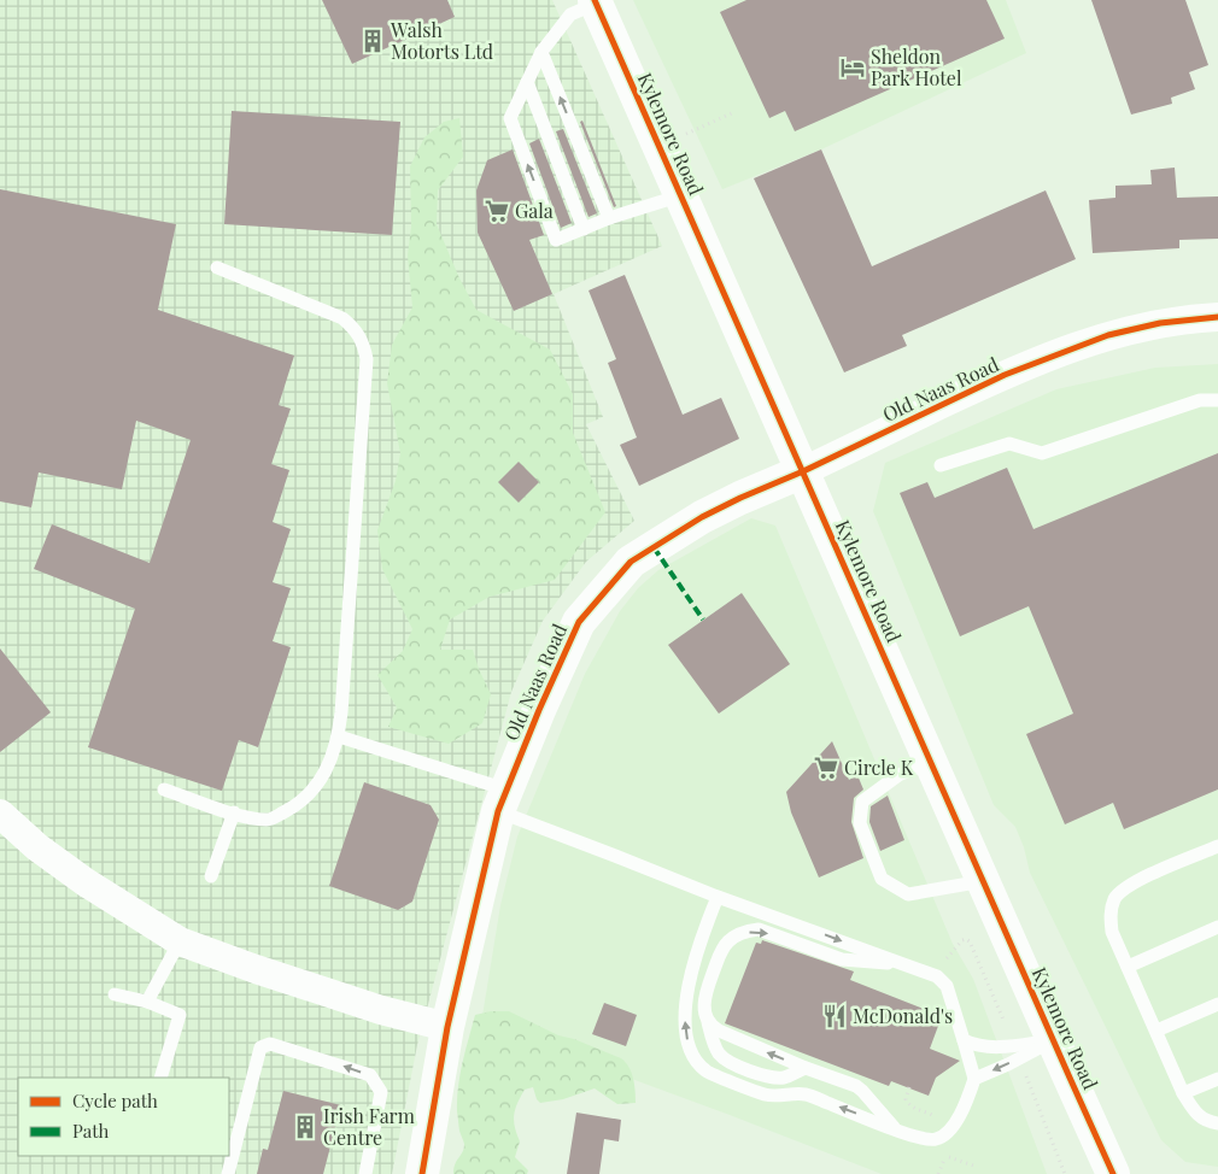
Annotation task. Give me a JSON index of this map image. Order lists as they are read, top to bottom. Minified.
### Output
{"streets":{"main road":["Kylemore Road","Old Naas Road"]},"crossings":[["Kylemore Road","Old Naas Road"]],"places":{"building":["Walsh Motorts Ltd","Irish Farm Centre"],"hotel":["Sheldon Park Hotel"],"supermarket":["Gala","Circle K"],"restaurant":["McDonald's"]},"legend":["Cycle path","Path"]}
